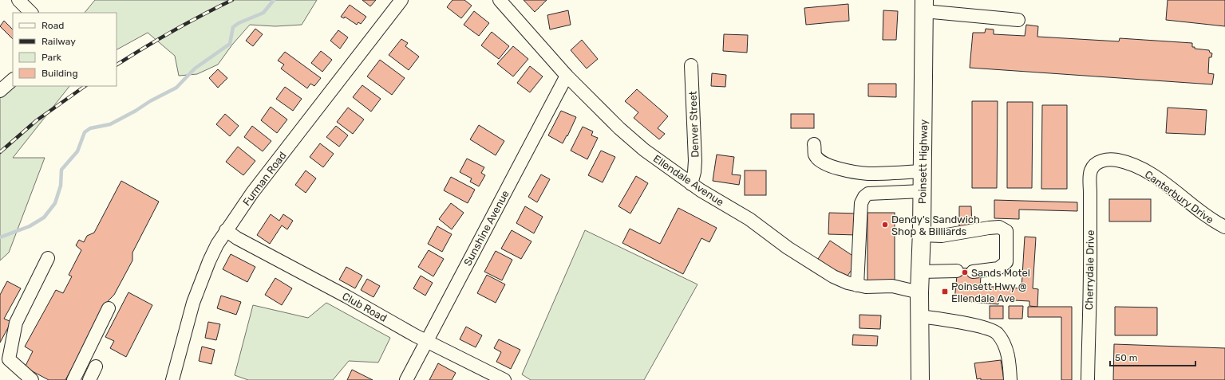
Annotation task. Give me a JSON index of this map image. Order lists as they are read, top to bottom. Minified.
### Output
{"streets":{"highway":["Poinsett Highway"],"street":["Denver Street","Furman Road","Ellendale Avenue","Canterbury Drive","Sunshine Avenue","Cherrydale Drive","Club Road"]},"crossings":[["Denver Street","Ellendale Avenue"],["Poinsett Highway","Ellendale Avenue"],["Furman Road","Club Road"],["Ellendale Avenue","Sunshine Avenue"],["Canterbury Drive","Cherrydale Drive"],["Sunshine Avenue","Club Road"]],"places":{"other":["Dendy's Sandwich Shop & Billiards","Sands Motel"],"transit":["Poinsett Hwy @ Ellendale Ave"]},"legend":["Road","Railway","Park","Building"],"scale_bar":"50 m"}
